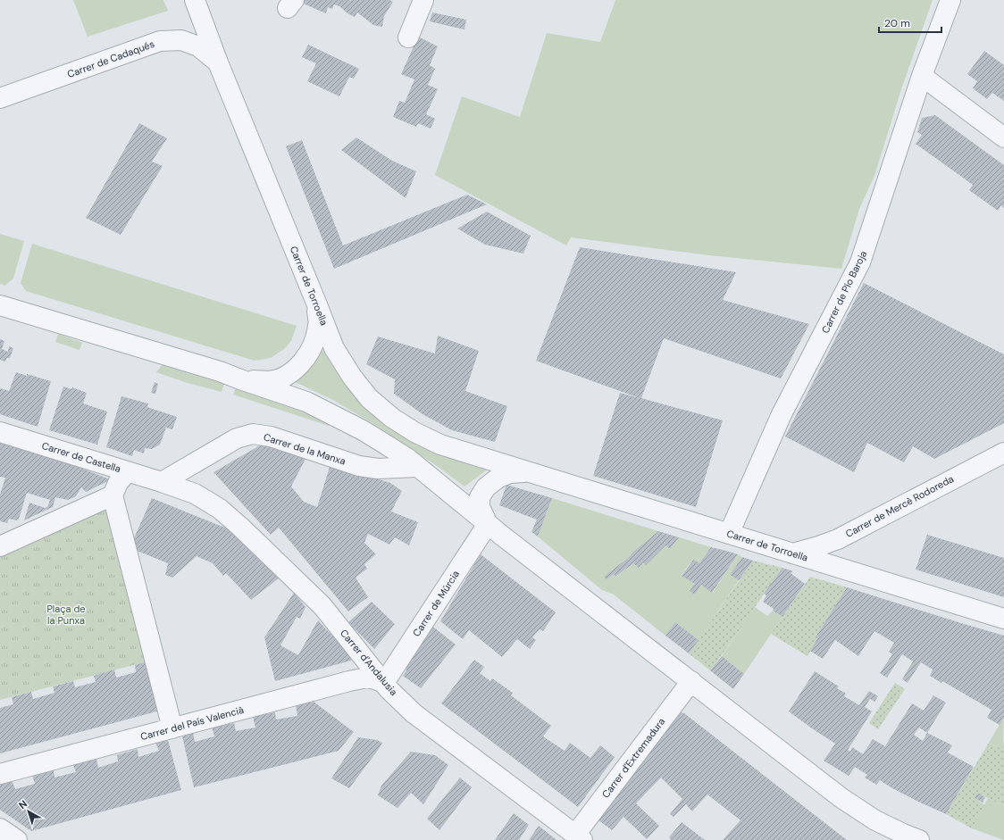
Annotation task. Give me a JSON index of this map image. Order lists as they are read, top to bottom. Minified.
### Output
{"streets":{"street":["Carrer de Cadaqués","Carrer de Torroella","Carrer de Pío Baroja","Carrer de la Manxa","Carrer de Castella","Carrer de Mercè Rodoreda","Carrer de Múrcia","Carrer d'Andalusia","Carrer del País Valencià","Carrer d'Extremadura"]},"crossings":[["Carrer de Cadaqués","Carrer de Torroella"],["Carrer de Torroella","Carrer de Pío Baroja"],["Carrer de Torroella","Carrer de Mercè Rodoreda"],["Carrer de Torroella","Carrer de Múrcia"],["Carrer de la Manxa","Carrer de Castella"],["Carrer de la Manxa","Carrer d'Andalusia"],["Carrer de Castella","Carrer d'Andalusia"],["Carrer de Múrcia","Carrer d'Andalusia"],["Carrer de Múrcia","Carrer del País Valencià"],["Carrer d'Andalusia","Carrer del País Valencià"],["Carrer d'Andalusia","Carrer d'Extremadura"]],"parks":["Plaça de la Punxa"],"scale_bar":"20 m","north":"top left"}
